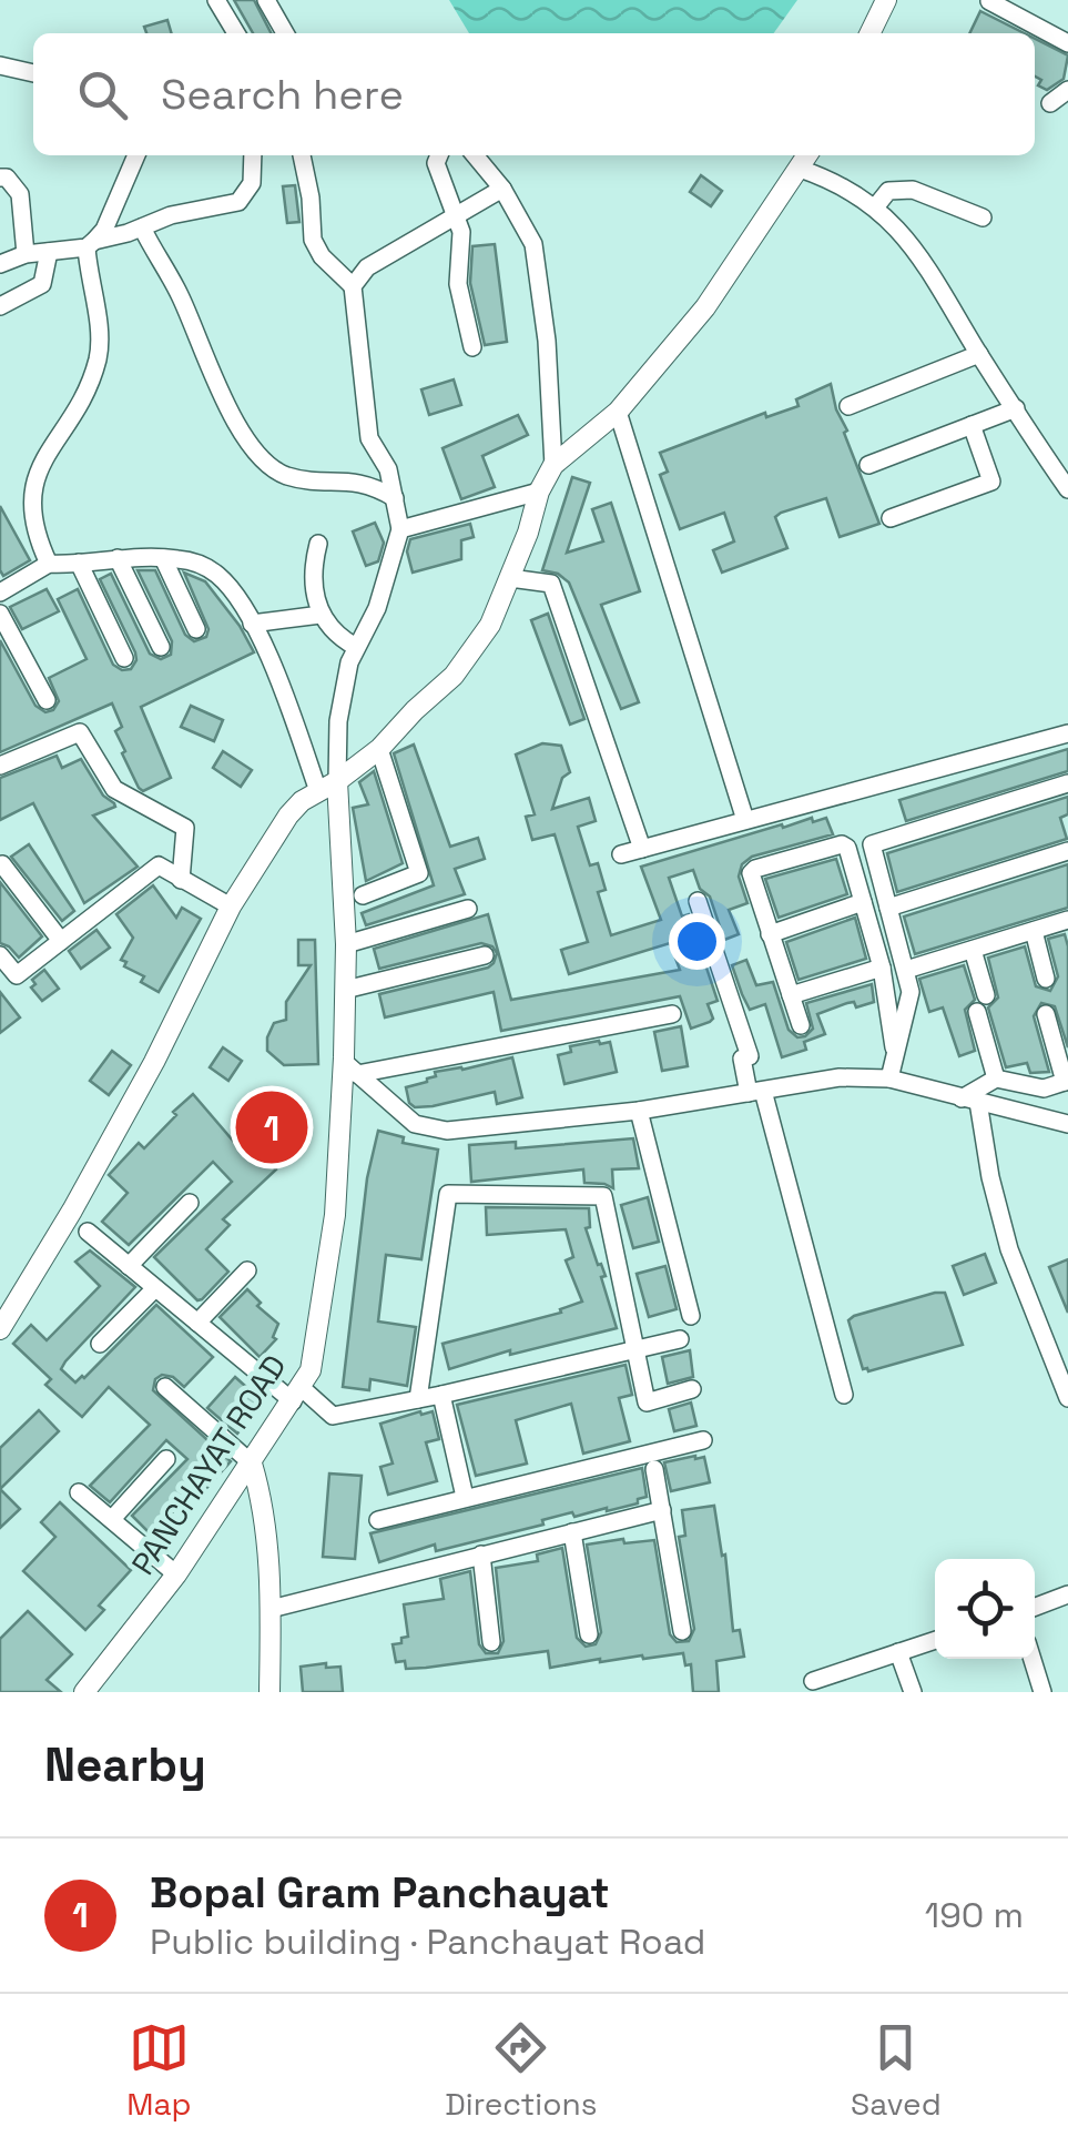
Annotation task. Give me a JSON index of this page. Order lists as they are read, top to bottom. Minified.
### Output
{"streets":{"street":["PANCHAYAT ROAD"]},"page":{"search":"Search here","pins":"1","heading":"Nearby","list":[{"mark":"1","name":"Bopal Gram Panchayat","note":"Public building · Panchayat Road","value":"190 m"}],"nav":["Map","Directions","Saved"]}}
